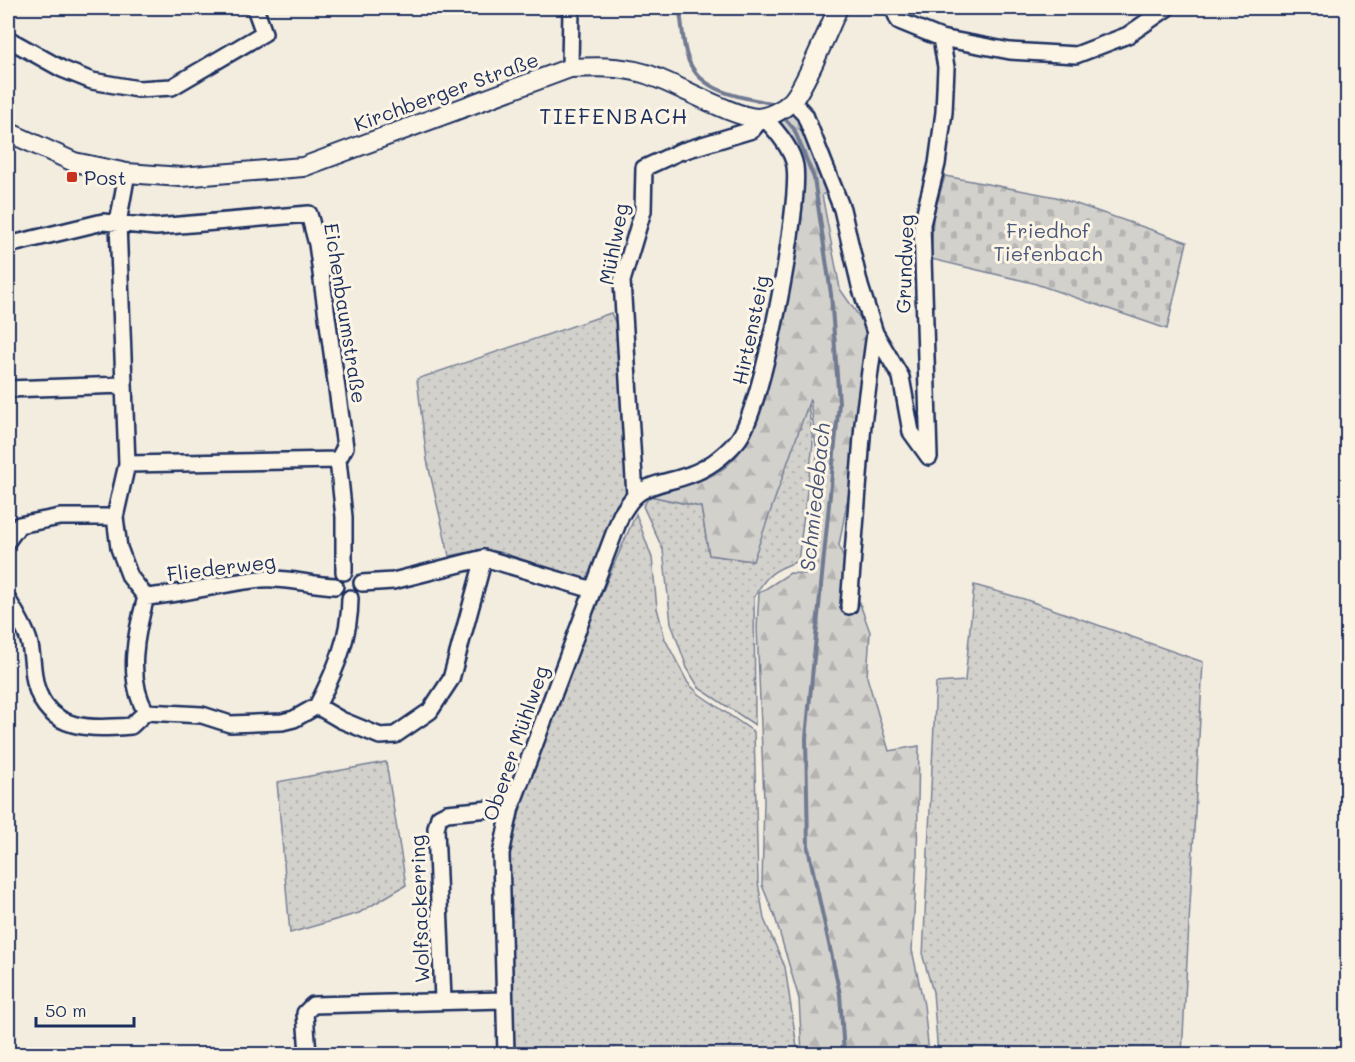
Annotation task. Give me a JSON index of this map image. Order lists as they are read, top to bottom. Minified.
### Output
{"streets":{"main road":["Kirchberger Straße"],"street":["Mühlweg","Grundweg","Eichenbaumstraße","Hirtensteig","Fliederweg","Oberer Mühlweg","Wolfsackerring"]},"crossings":[["Kirchberger Straße","Mühlweg"],["Kirchberger Straße","Hirtensteig"],["Kirchberger Straße","Fliederweg"],["Mühlweg","Hirtensteig"],["Mühlweg","Oberer Mühlweg"],["Eichenbaumstraße","Fliederweg"],["Hirtensteig","Oberer Mühlweg"],["Oberer Mühlweg","Wolfsackerring"]],"districts":["TIEFENBACH"],"water":["Schmiedebach"],"parks":["Friedhof Tiefenbach"],"places":{"transit":["Post"]},"scale_bar":"50 m"}
